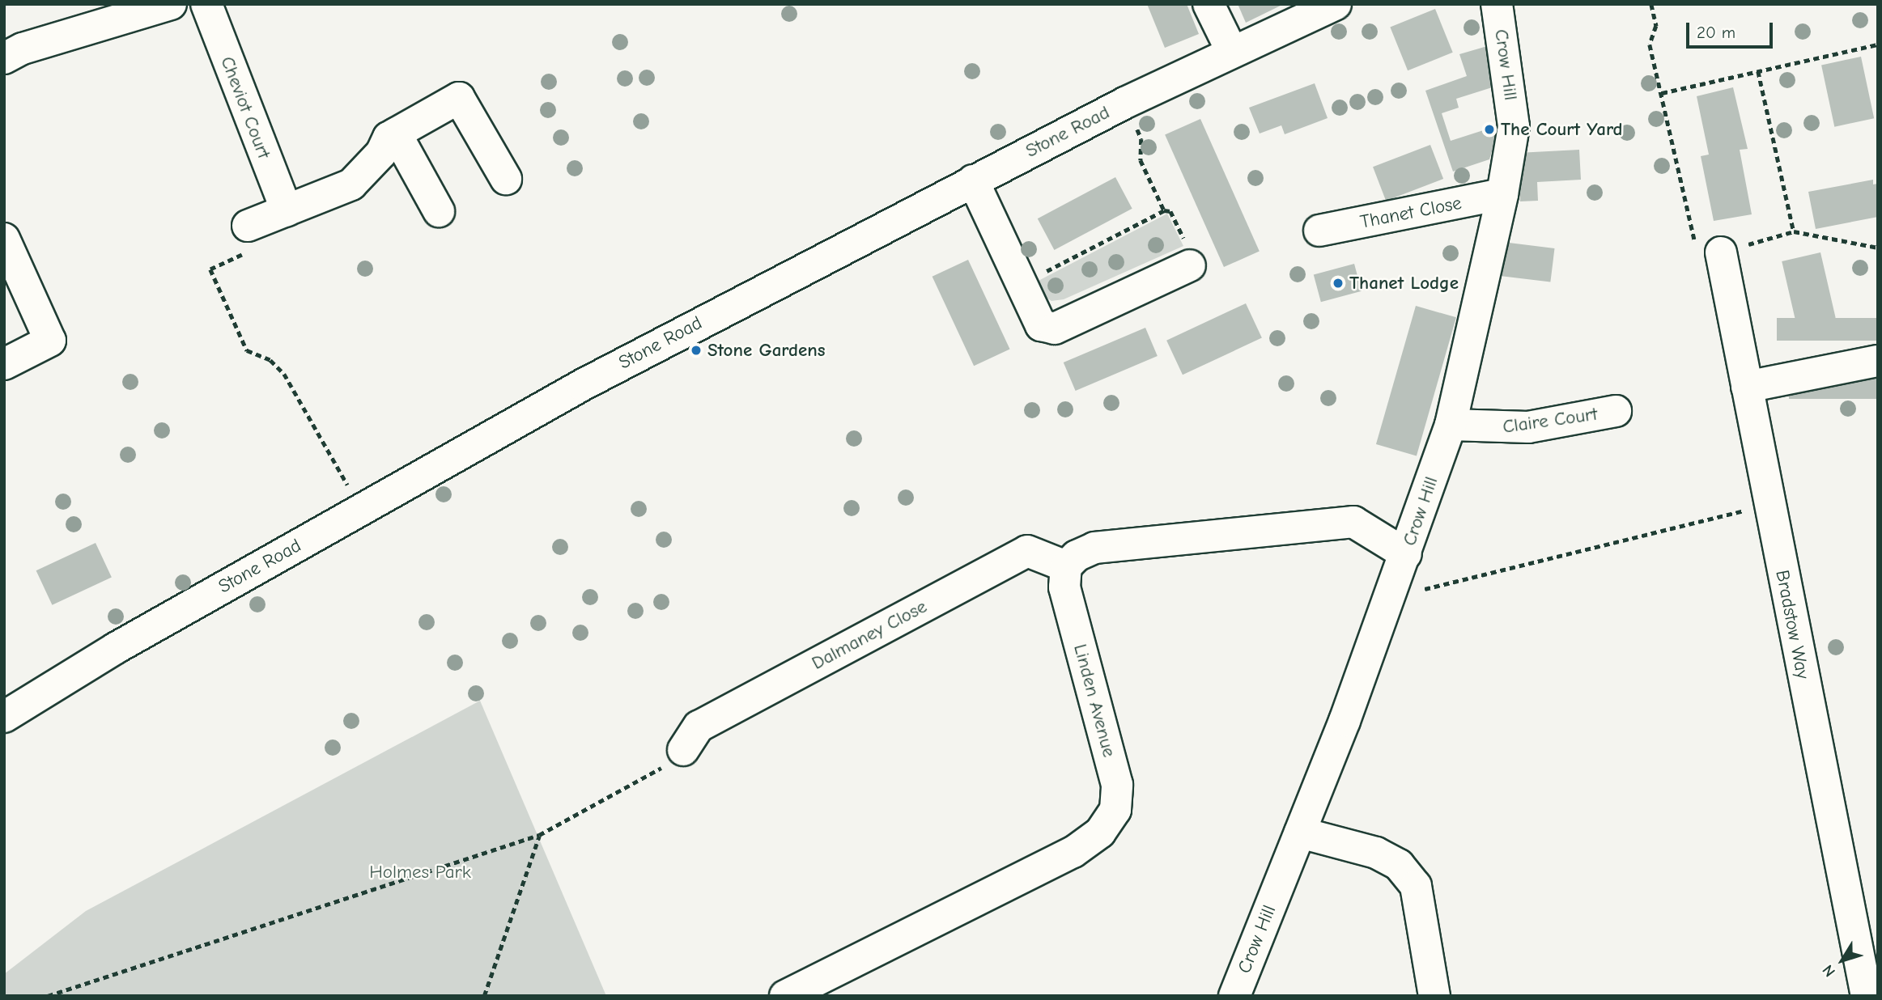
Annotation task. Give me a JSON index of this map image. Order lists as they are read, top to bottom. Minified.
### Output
{"streets":{"street":["Crow Hill","Cheviot Court","Stone Road","Thanet Close","Claire Court","Bradstow Way","Dalmaney Close","Linden Avenue"]},"crossings":[["Crow Hill","Thanet Close"],["Crow Hill","Claire Court"],["Dalmaney Close","Linden Avenue"]],"parks":["Holmes Park"],"places":["The Court Yard","Thanet Lodge","Stone Gardens"],"scale_bar":"20 m","north":"bottom left"}
